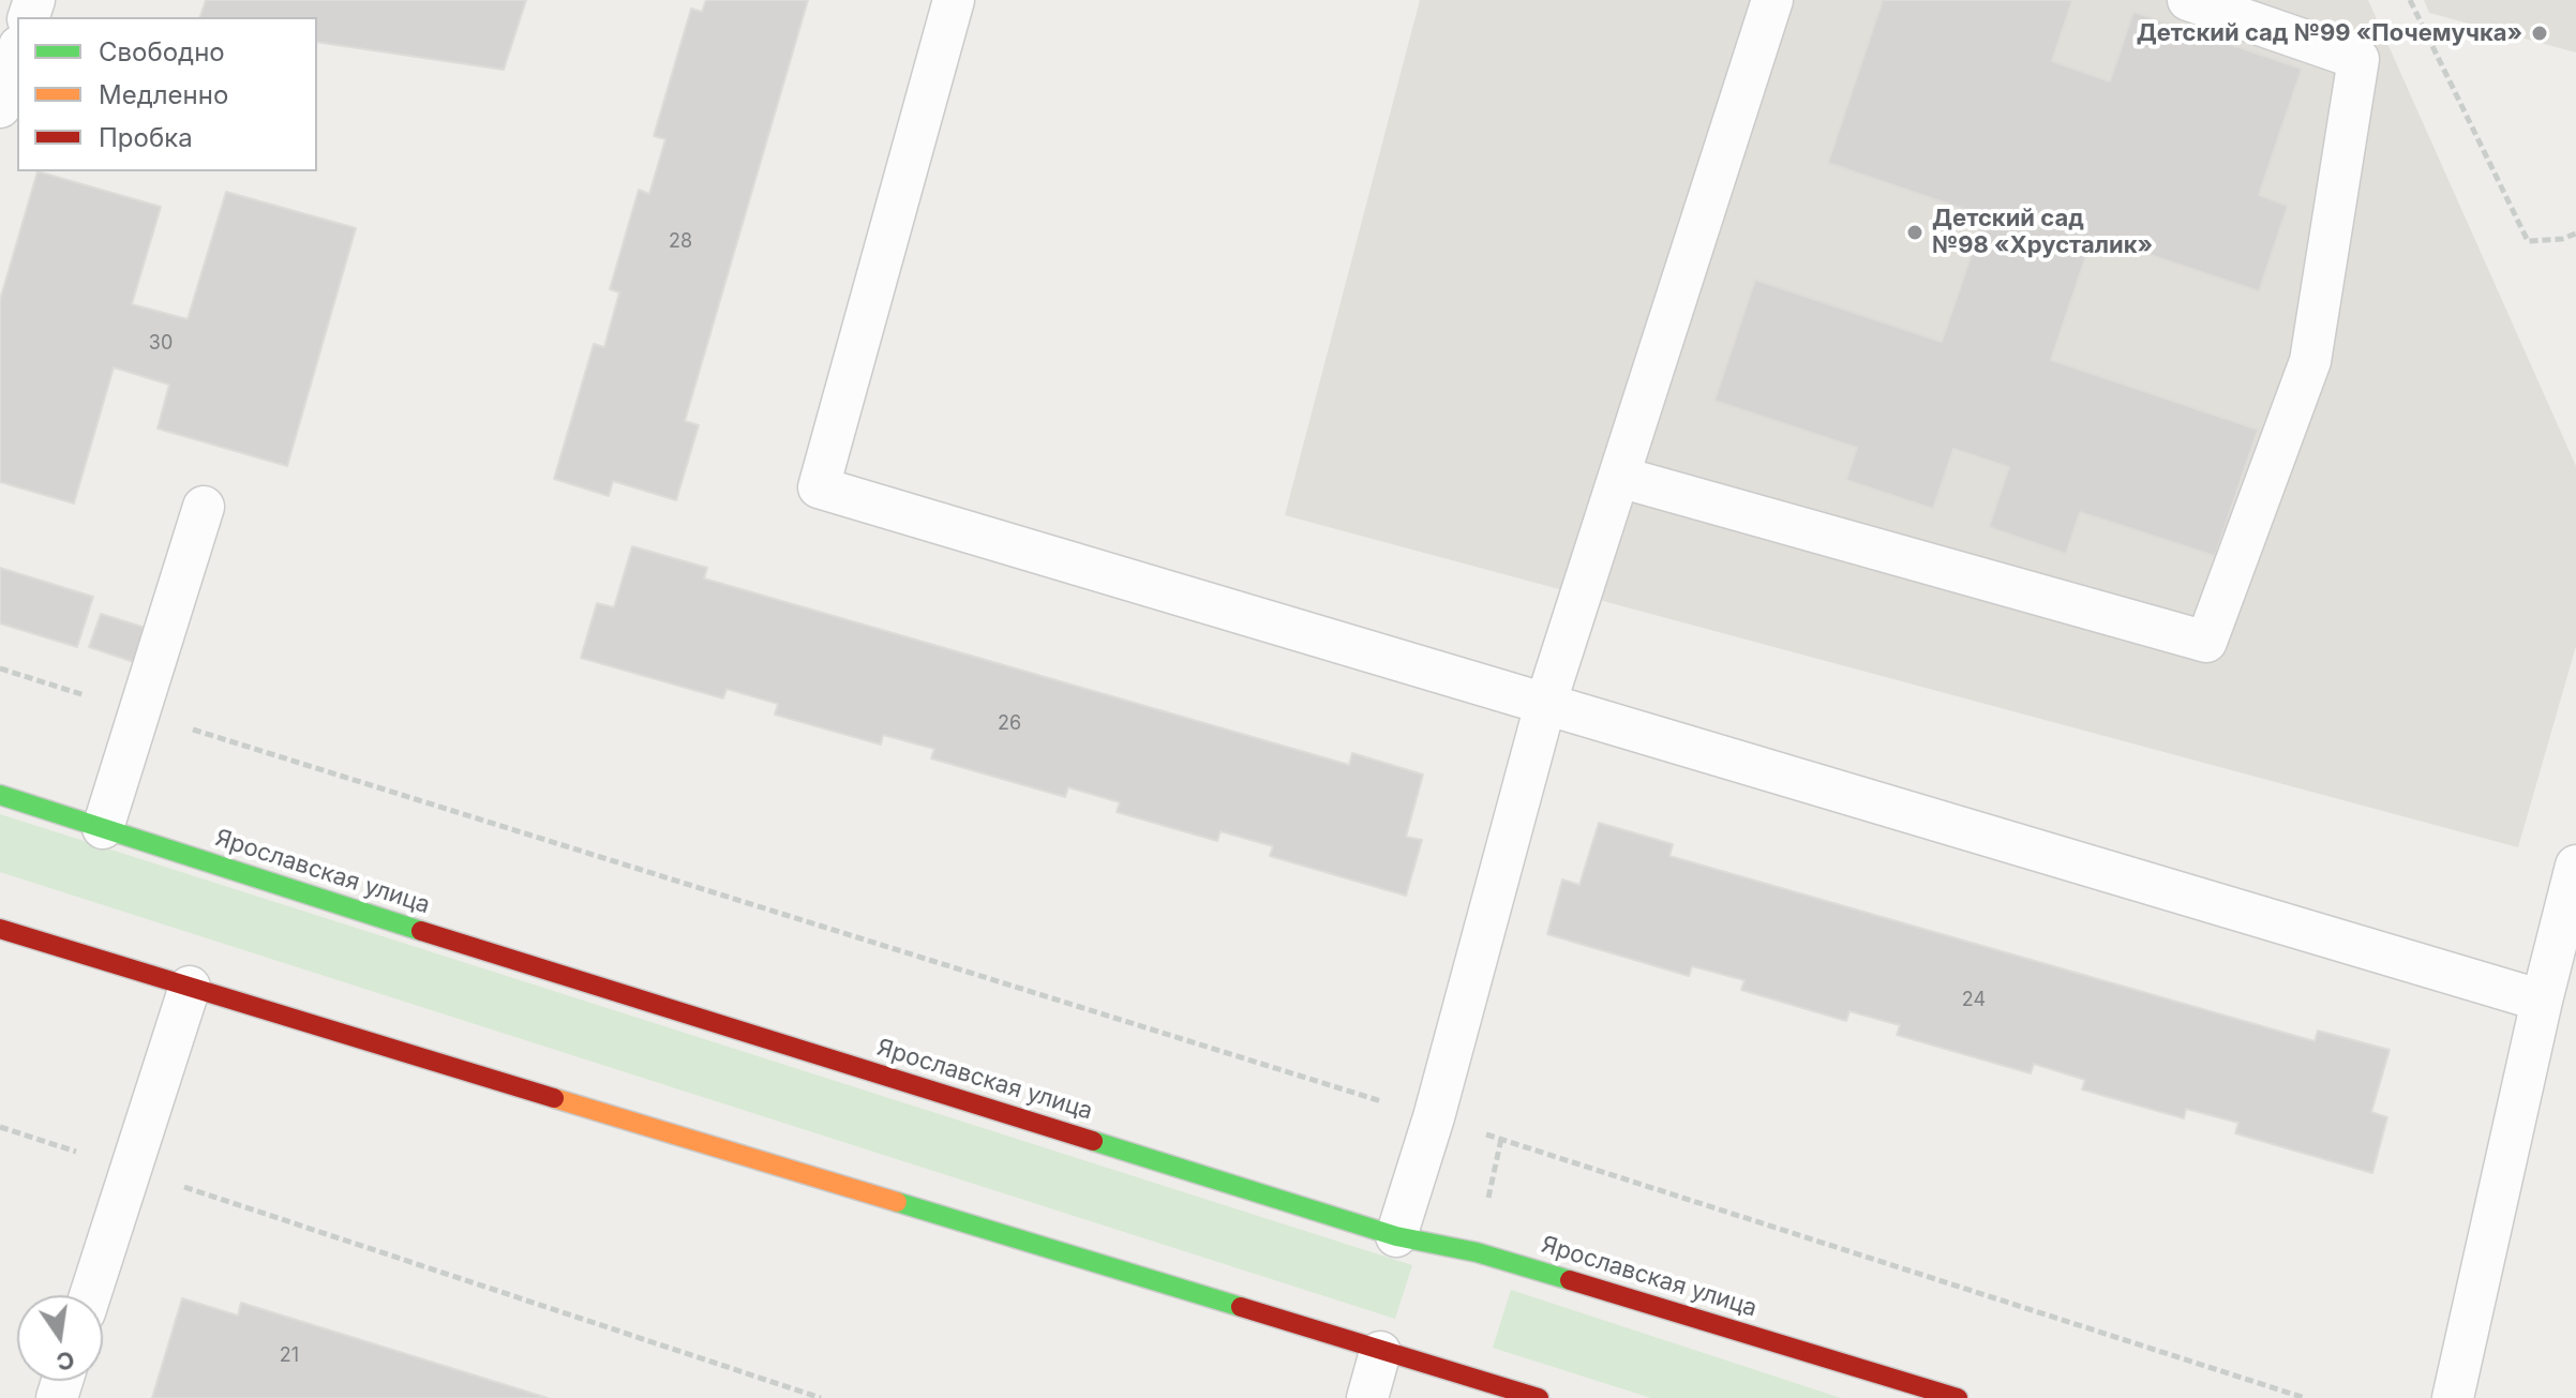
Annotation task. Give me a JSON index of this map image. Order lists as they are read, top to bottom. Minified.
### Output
{"streets":{"main road":["Ярославская улица"]},"places":["Детский сад №99 «Почемучка»","Детский сад №98 «Хрусталик»"],"house_numbers":["28","30","26","24","21"],"legend":["Свободно","Медленно","Пробка"],"north":"bottom"}
